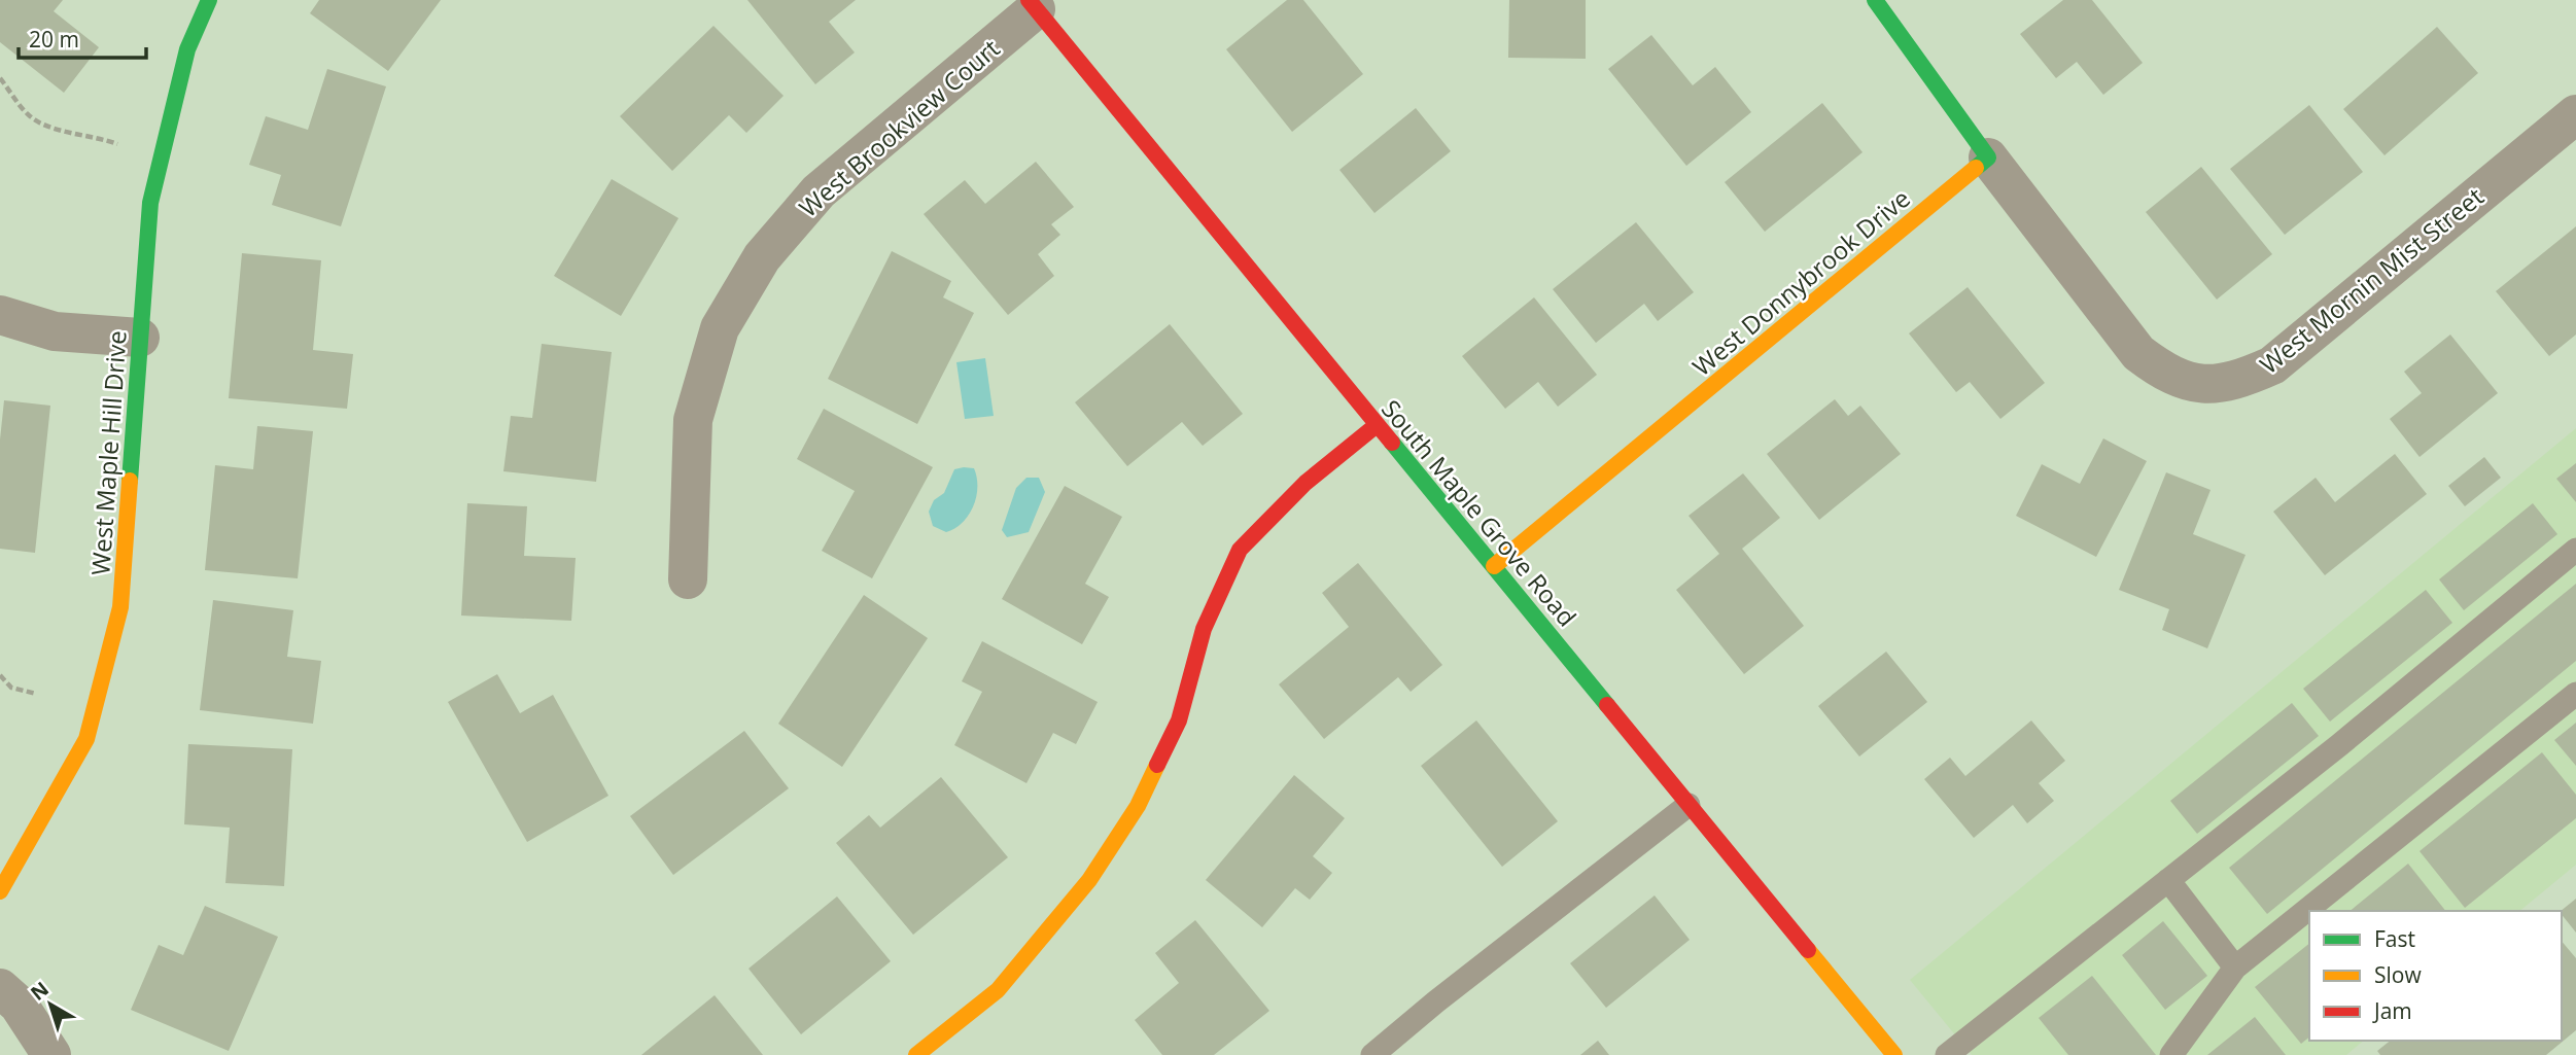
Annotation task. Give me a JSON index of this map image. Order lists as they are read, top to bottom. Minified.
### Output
{"streets":{"street":["West Brookview Court","West Mornin Mist Street","West Donnybrook Drive","West Maple Hill Drive","South Maple Grove Road"]},"crossings":[["West Brookview Court","South Maple Grove Road"],["West Mornin Mist Street","West Donnybrook Drive"],["West Donnybrook Drive","South Maple Grove Road"]],"legend":["Fast","Slow","Jam"],"scale_bar":"20 m","north":"top left"}
